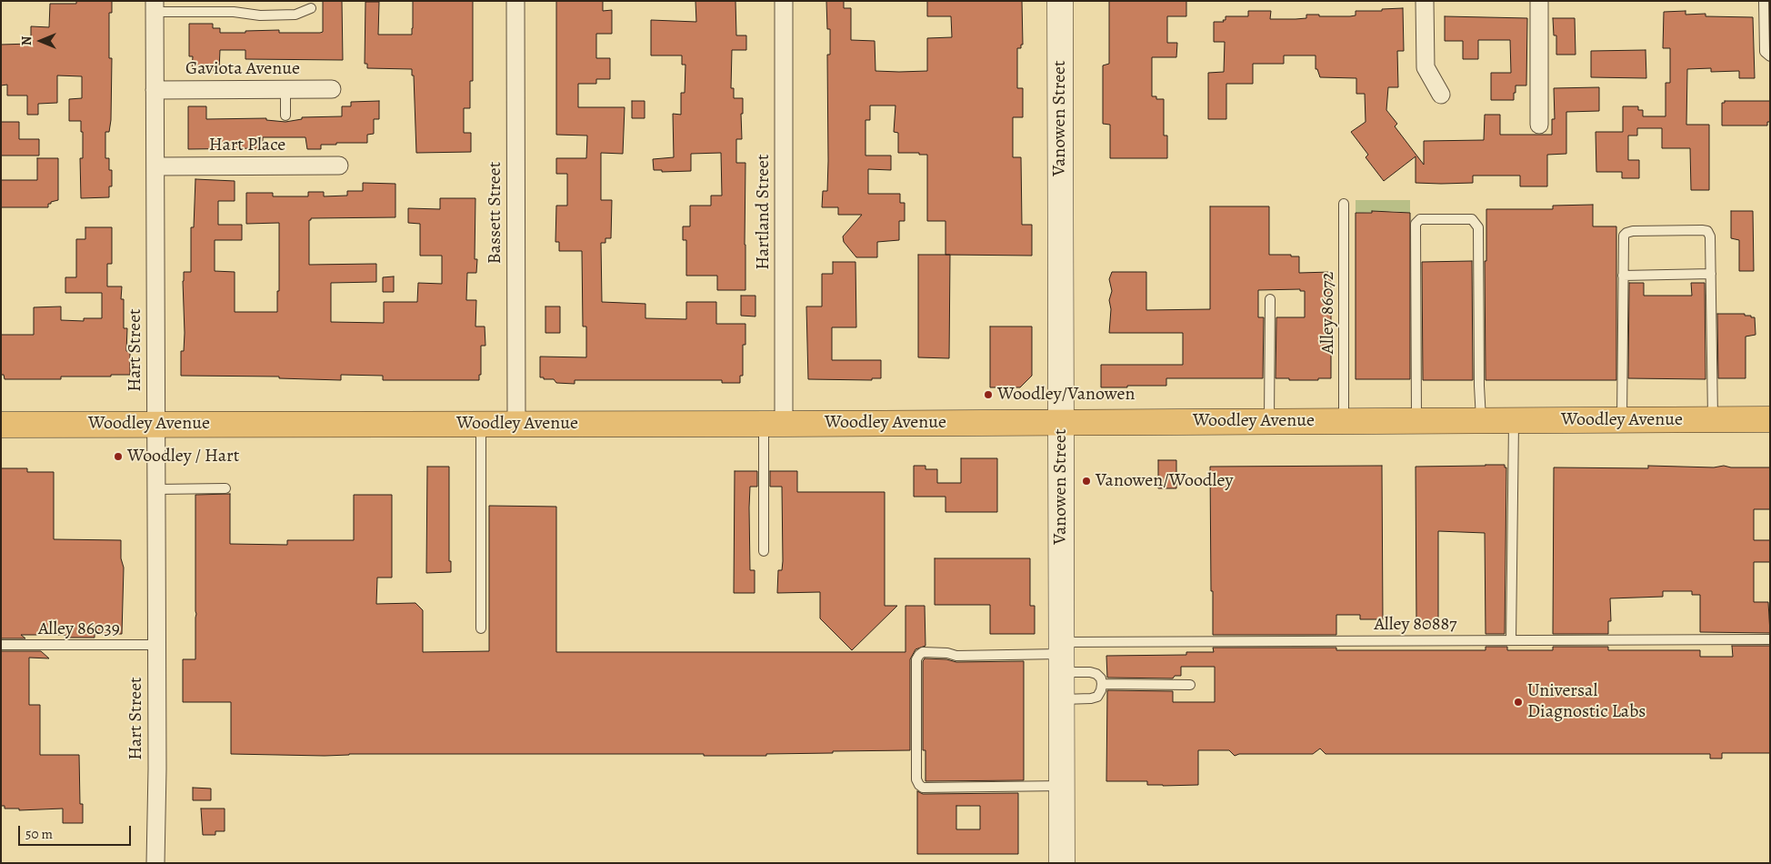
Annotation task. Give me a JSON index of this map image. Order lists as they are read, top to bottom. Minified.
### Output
{"streets":{"main road":["Vanowen Street","Woodley Avenue"],"street":["Gaviota Avenue","Hart Place","Hartland Street","Bassett Street","Hart Street"],"lane":["Alley 86072","Alley 80887","Alley 86039"]},"crossings":[["Gaviota Avenue","Hart Street"],["Vanowen Street","Woodley Avenue"],["Vanowen Street","Alley 80887"],["Hart Place","Hart Street"],["Hartland Street","Woodley Avenue"],["Bassett Street","Woodley Avenue"],["Alley 86072","Woodley Avenue"],["Hart Street","Woodley Avenue"],["Hart Street","Alley 86039"]],"places":["Woodley/Vanowen","Woodley / Hart","Vanowen/Woodley","Universal Diagnostic Labs"],"scale_bar":"50 m","north":"left"}
